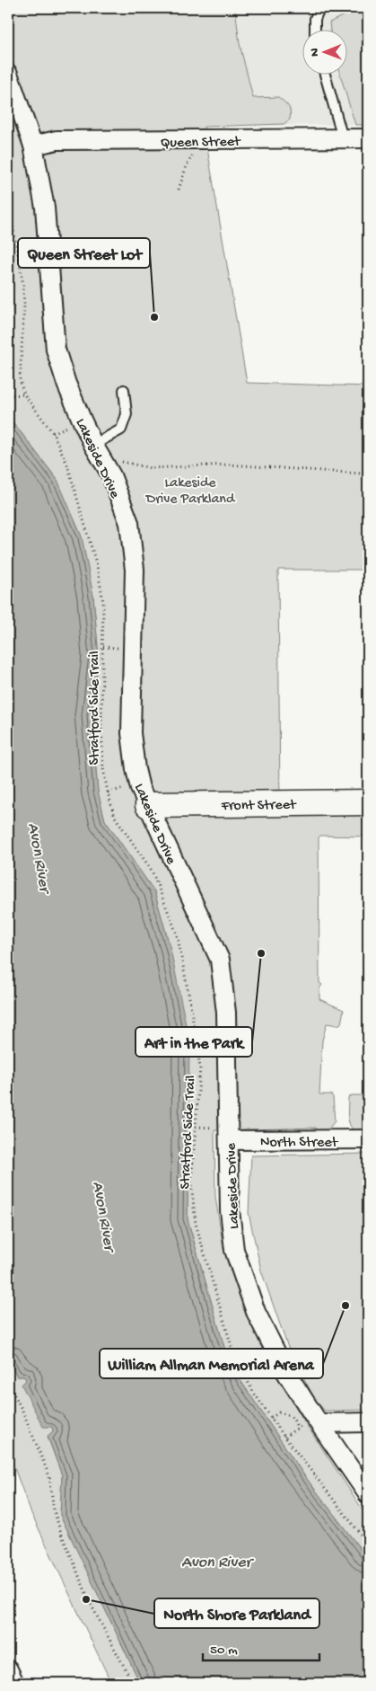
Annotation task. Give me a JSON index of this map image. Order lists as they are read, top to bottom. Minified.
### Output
{"streets":{"street":["Queen Street","Lakeside Drive","Front Street","North Street"],"path":["Stratford Side Trail"]},"crossings":[["Queen Street","Lakeside Drive"],["Lakeside Drive","Front Street"],["Lakeside Drive","North Street"]],"water":["Avon River"],"parks":["Lakeside Drive Parkland"],"places":["Queen Street Lot","Art in the Park","William Allman Memorial Arena","North Shore Parkland"],"scale_bar":"50 m","north":"left"}
